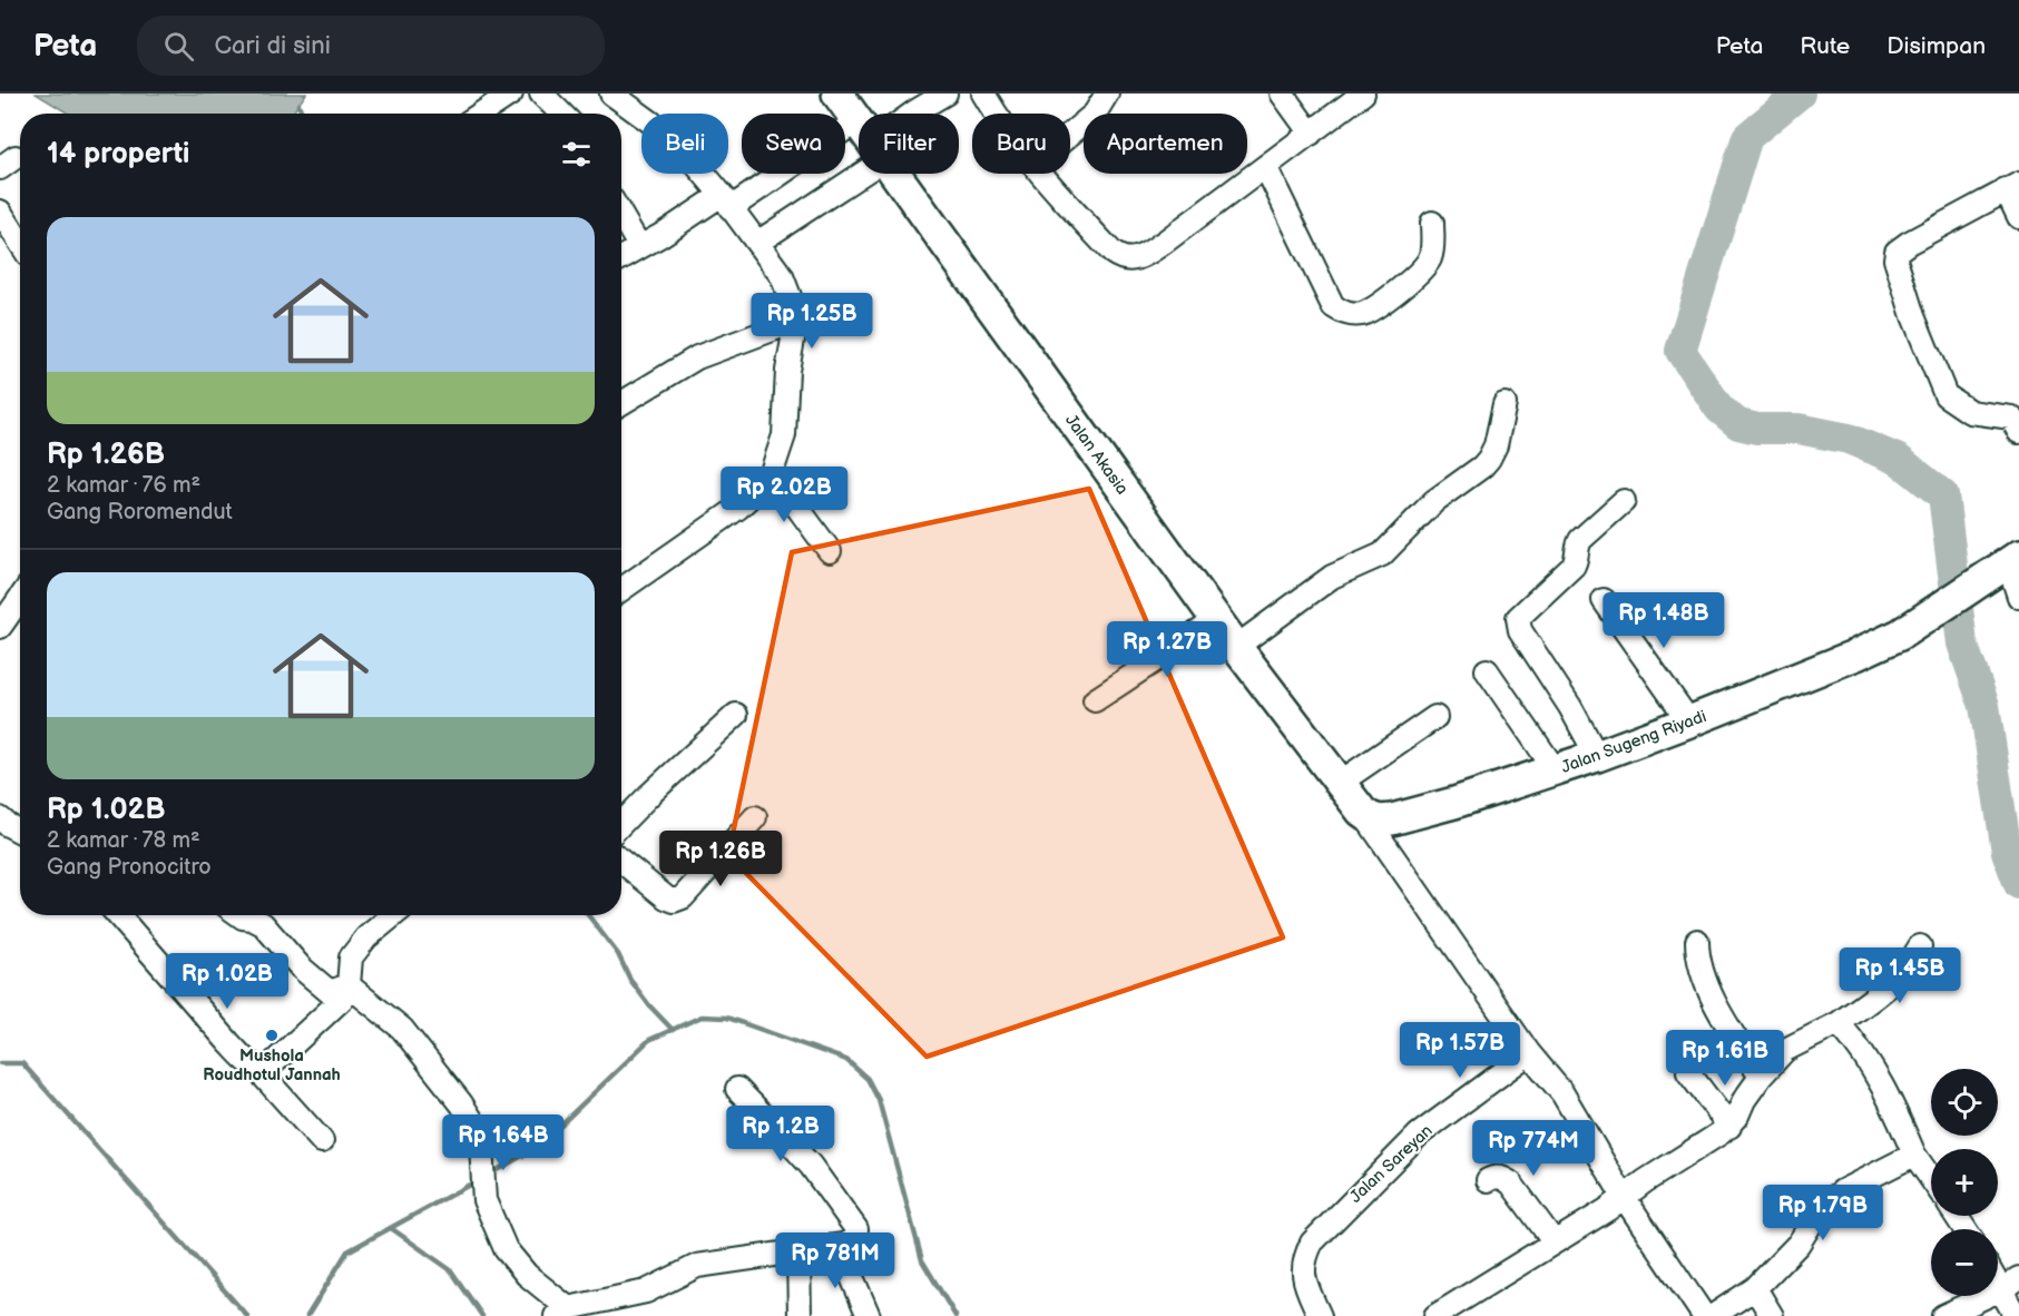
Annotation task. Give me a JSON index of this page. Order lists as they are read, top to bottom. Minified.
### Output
{"streets":{"street":["Jalan Akasia","Jalan Sugeng Riyadi","Jalan Sareyan"]},"crossings":[["Jalan Akasia","Jalan Sugeng Riyadi"]],"places":["Mushola Roudhotul Jannah"],"page":{"header":"Peta","search":"Cari di sini","nav":["Peta","Rute","Disimpan"],"chip":["Beli","Sewa","Filter","Baru","Apartemen"],"heading":"14 properti","list":[{"name":"Rp 1.26B","note":"2 kamar · 76 m² · Gang Roromendut"},{"name":"Rp 1.02B","note":"2 kamar · 78 m² · Gang Pronocitro"}],"price":["Rp 1.25B","Rp 2.02B","Rp 1.48B","Rp 1.27B","Rp 1.26B","Rp 1.45B","Rp 1.02B","Rp 1.57B","Rp 1.61B","Rp 1.2B","Rp 1.64B","Rp 774M","Rp 1.79B","Rp 781M"],"map_buttons":["+","−"]}}
